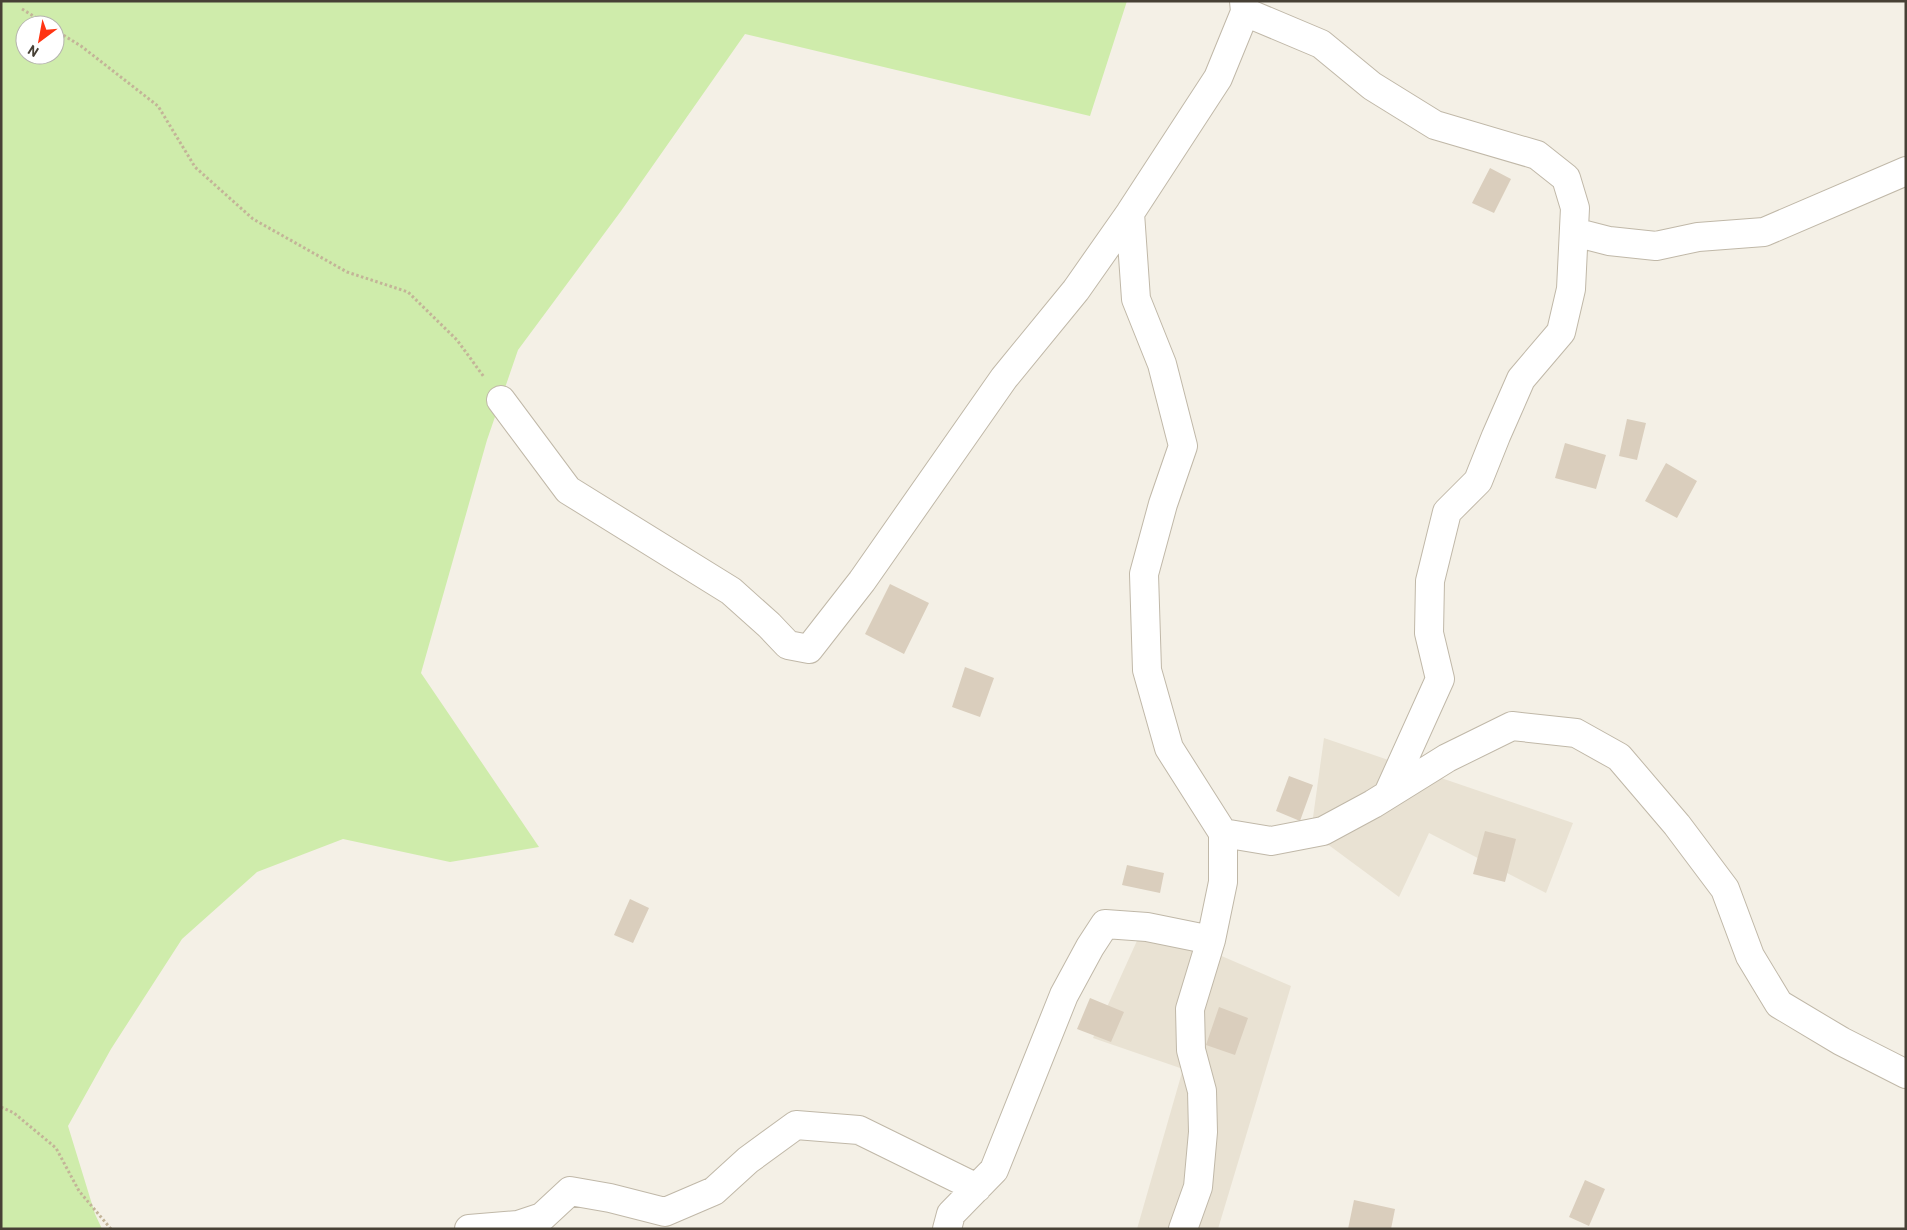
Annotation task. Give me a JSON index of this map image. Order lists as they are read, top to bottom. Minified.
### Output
{"north":"bottom left"}
